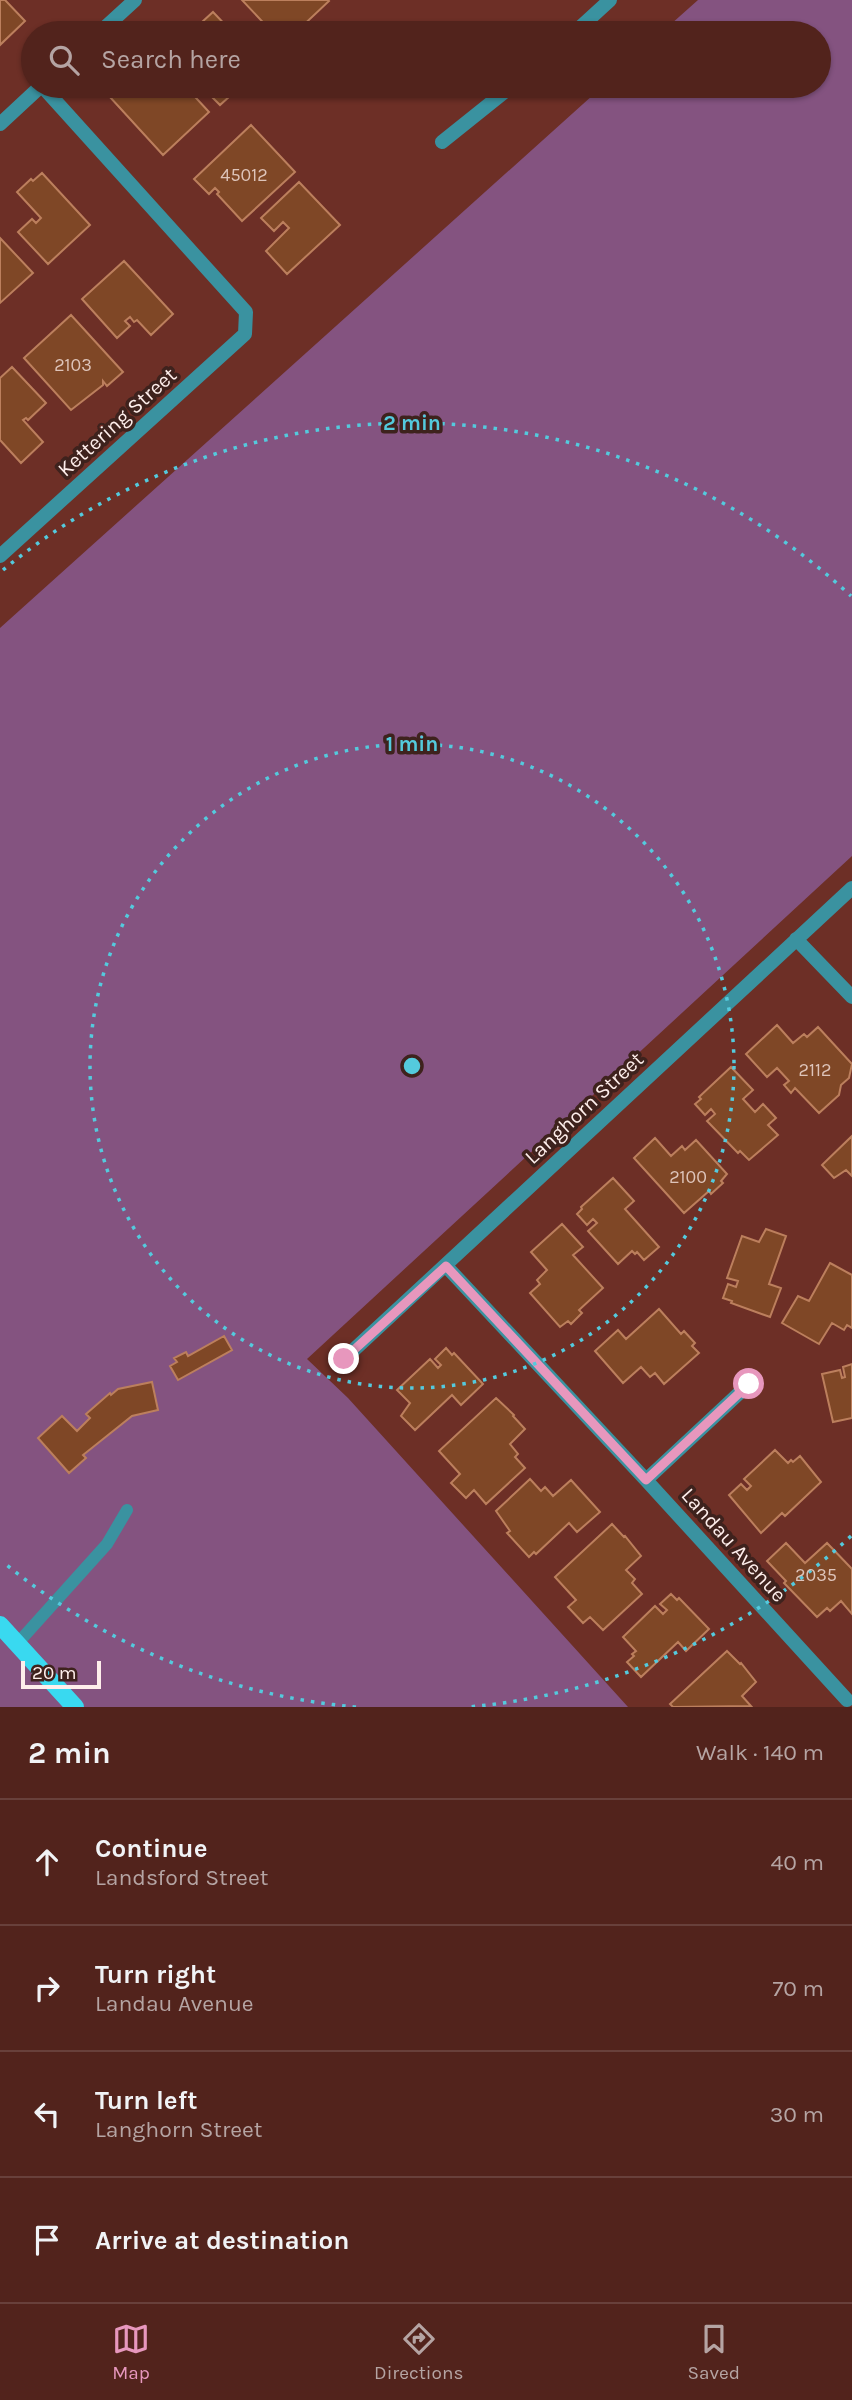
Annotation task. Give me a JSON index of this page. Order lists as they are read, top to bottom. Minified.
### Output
{"streets":{"street":["Kettering Street","Langhorn Street","Landau Avenue"]},"crossings":[["Langhorn Street","Landau Avenue"]],"house_numbers":["45012","2103","2112","2100","2035"],"scale_bar":"20 m","page":{"search":"Search here","scale":"20 m","heading":["2 min","Walk · 140 m"],"list":[["Continue","Landsford Street","40 m"],["Turn right","Landau Avenue","70 m"],["Turn left","Langhorn Street","30 m"],"Arrive at destination"],"nav":["Map","Directions","Saved"]},"rings":["2 min","1 min"]}
